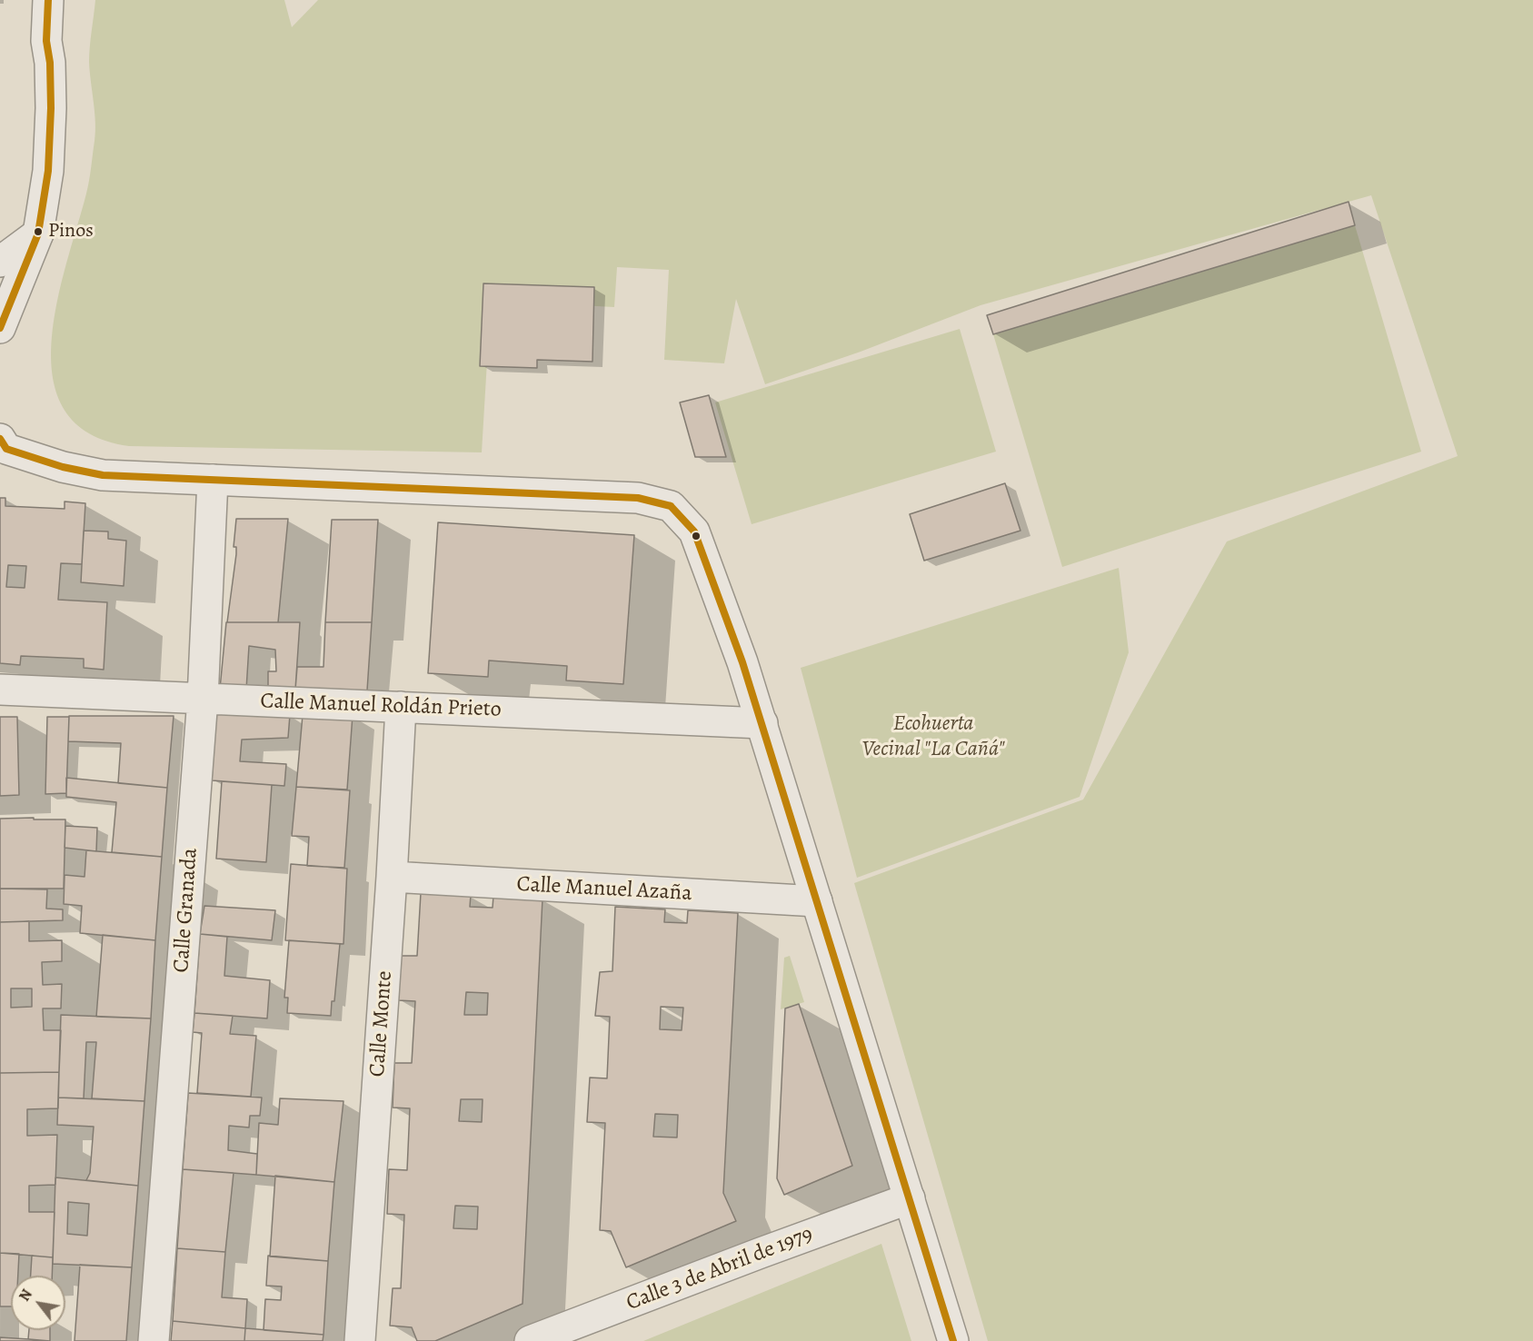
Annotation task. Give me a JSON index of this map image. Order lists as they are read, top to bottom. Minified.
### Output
{"streets":{"street":["Calle Manuel Roldán Prieto","Calle Manuel Azaña","Calle Granada","Calle Monte","Calle 3 de Abril de 1979"]},"crossings":[["Calle Manuel Roldán Prieto","Calle Granada"],["Calle Manuel Roldán Prieto","Calle Monte"],["Calle Manuel Azaña","Calle Monte"]],"parks":["Ecohuerta Vecinal \"La Cañá\""],"places":["Pinos"],"north":"top left"}
